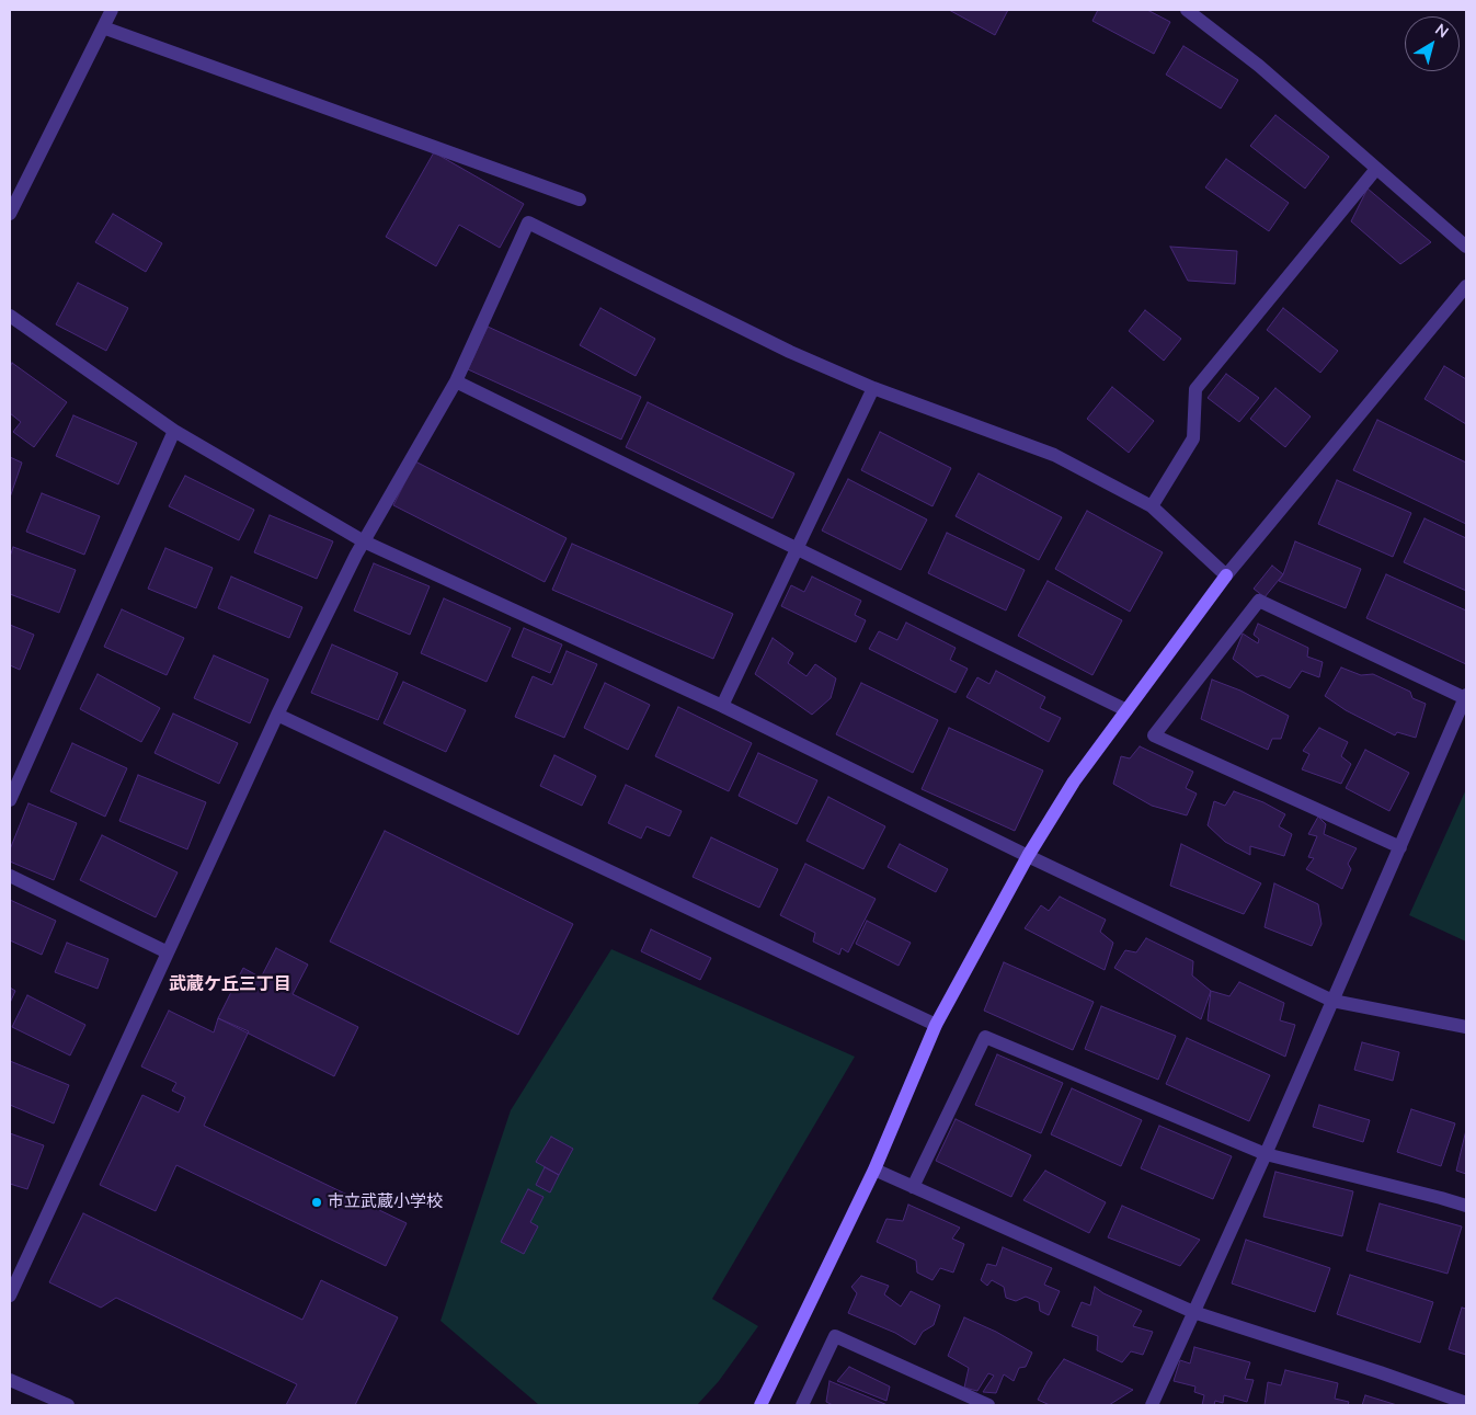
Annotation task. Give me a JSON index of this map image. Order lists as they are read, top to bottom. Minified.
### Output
{"districts":["武蔵ケ丘三丁目"],"places":["市立武蔵小学校"],"north":"top right"}
